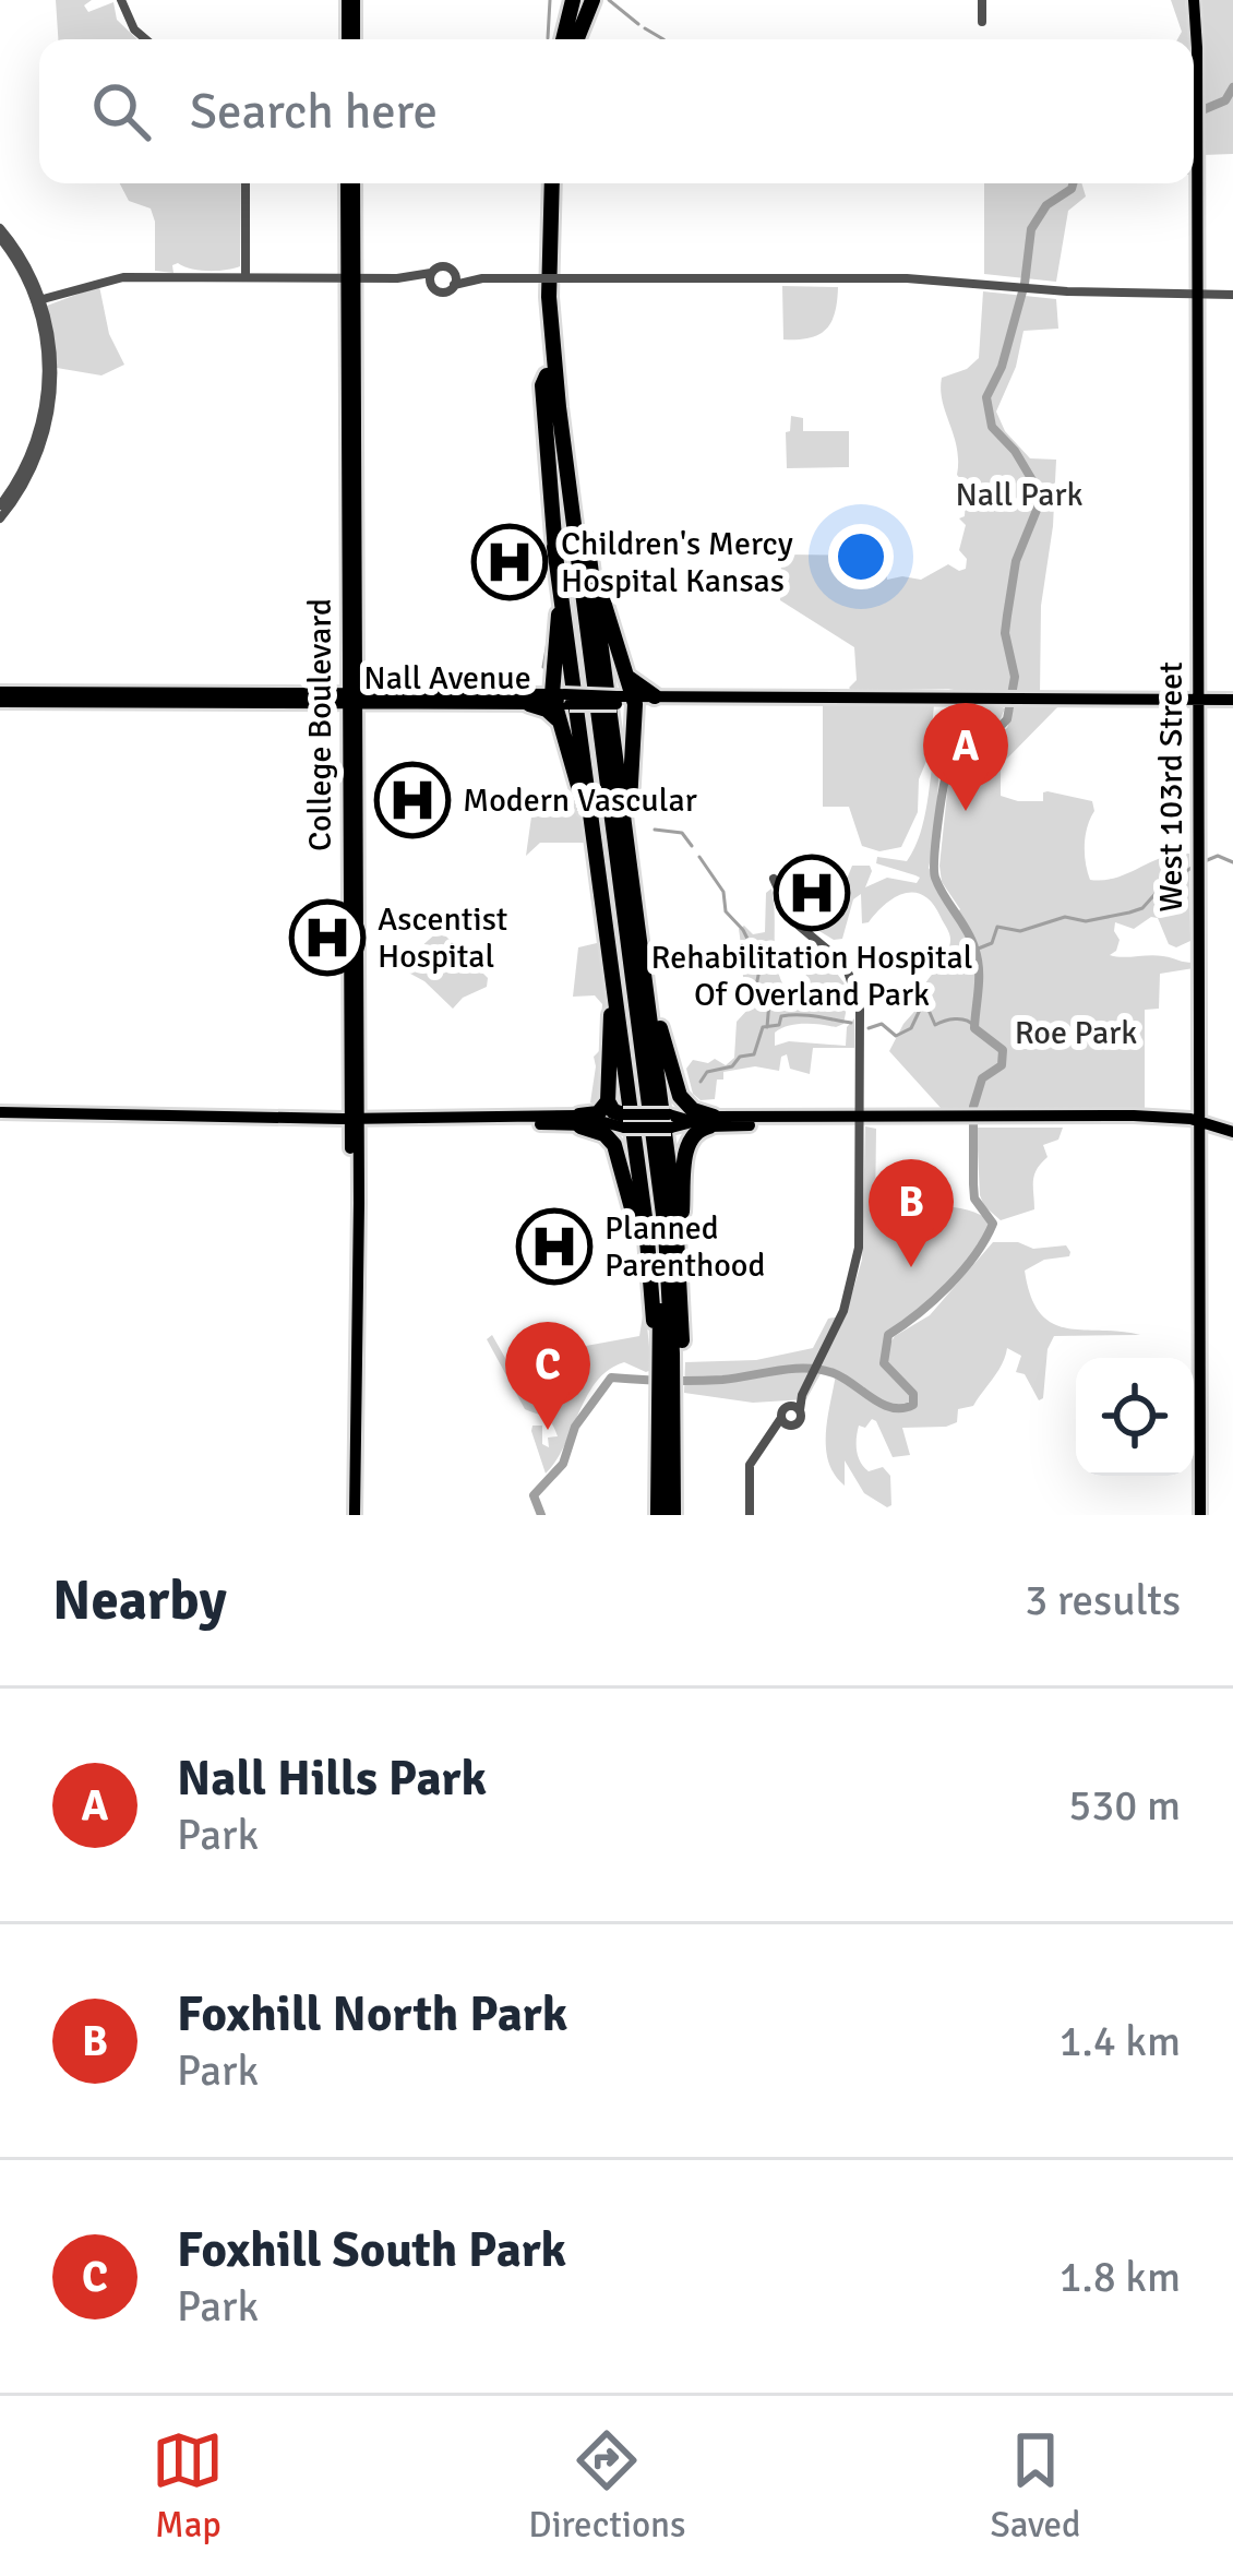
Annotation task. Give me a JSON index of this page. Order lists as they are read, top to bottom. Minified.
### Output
{"streets":{"main road":["Nall Avenue","College Boulevard","West 103rd Street"]},"crossings":[["Nall Avenue","College Boulevard"],["Nall Avenue","West 103rd Street"]],"parks":["Nall Park","Roe Park"],"places":{"hospital":["Children's Mercy Hospital Kansas","Modern Vascular","Rehabilitation Hospital Of Overland Park","Ascentist Hospital","Planned Parenthood"]},"page":{"search":"Search here","pins":["A","B","C"],"heading":["Nearby","3 results"],"list":[{"mark":"A","name":"Nall Hills Park","note":"Park","value":"530 m"},{"mark":"B","name":"Foxhill North Park","note":"Park","value":"1.4 km"},{"mark":"C","name":"Foxhill South Park","note":"Park","value":"1.8 km"}],"nav":["Map","Directions","Saved"]}}
